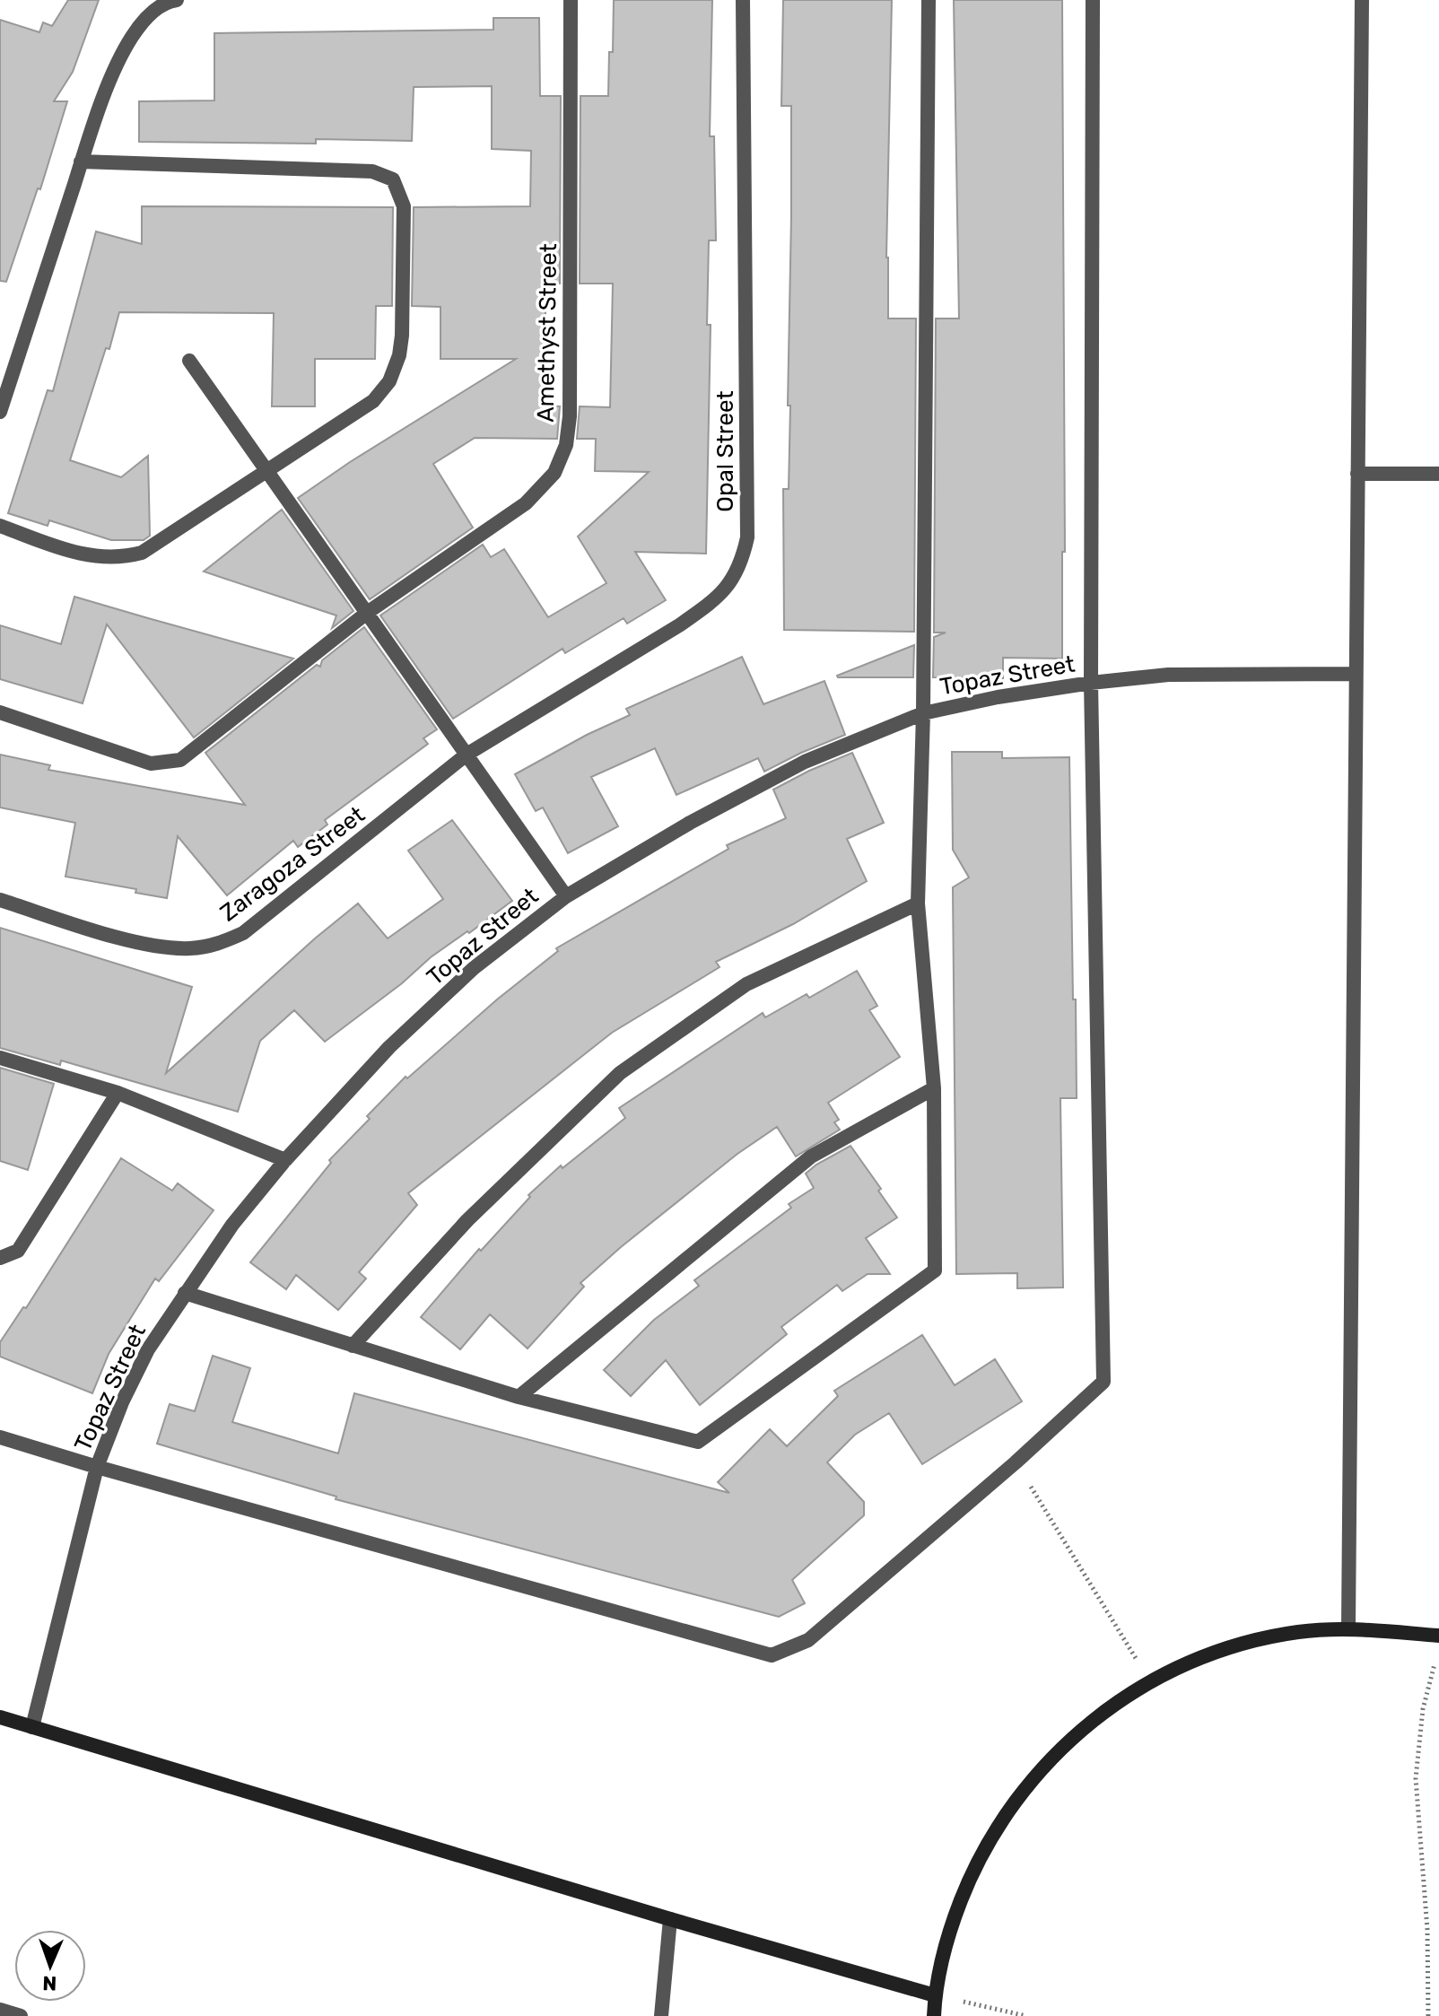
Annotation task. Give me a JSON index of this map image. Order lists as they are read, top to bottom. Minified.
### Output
{"streets":{"street":["Amethyst Street","Opal Street","Topaz Street","Zaragoza Street"]},"crossings":[["Opal Street","Zaragoza Street"]],"north":"bottom"}
